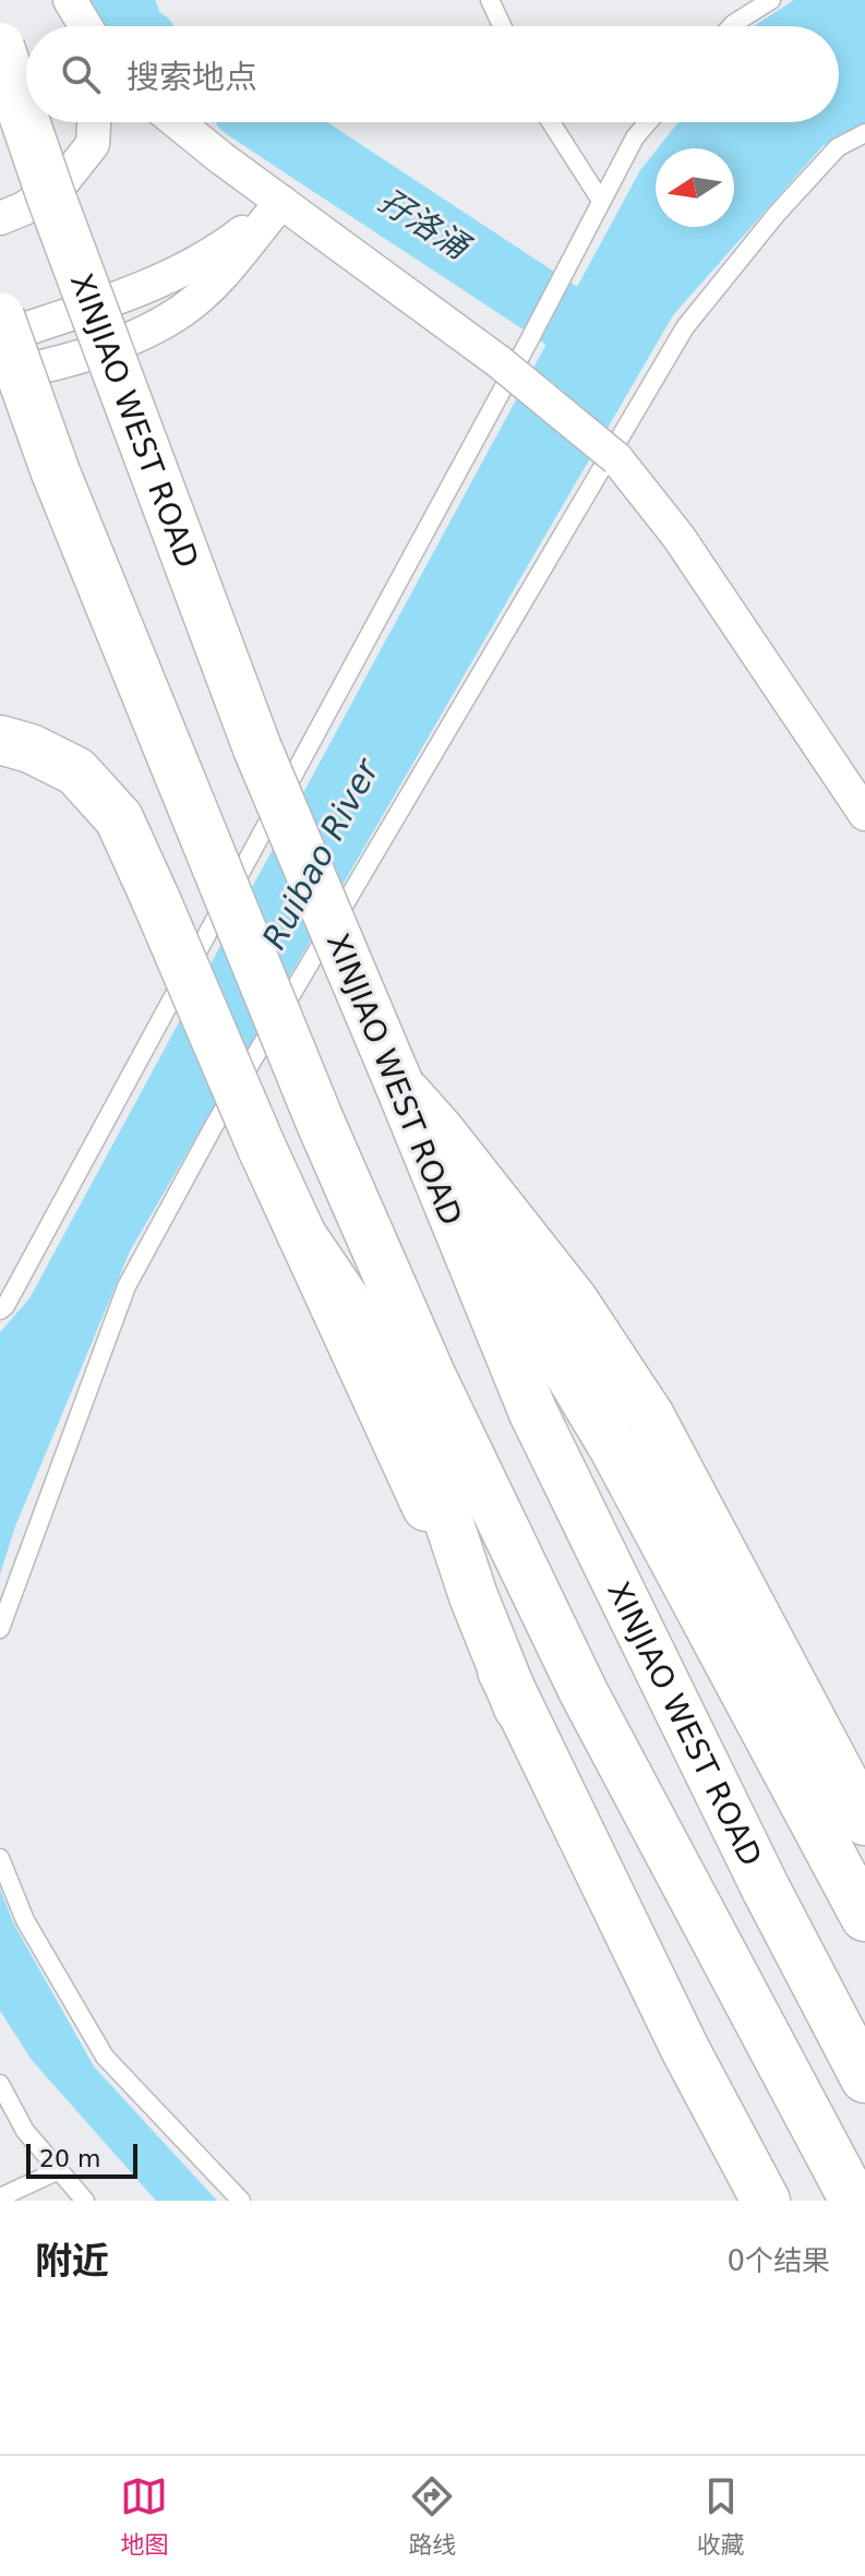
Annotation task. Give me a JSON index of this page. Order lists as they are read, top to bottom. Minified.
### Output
{"streets":{"main road":["XINJIAO WEST ROAD"]},"water":["孖洛涌","Ruibao River"],"scale_bar":"20 m","north":"left","page":{"search":"搜索地点","scale":"20 m","heading":["附近","0个结果"],"nav":["地图","路线","收藏"]}}
